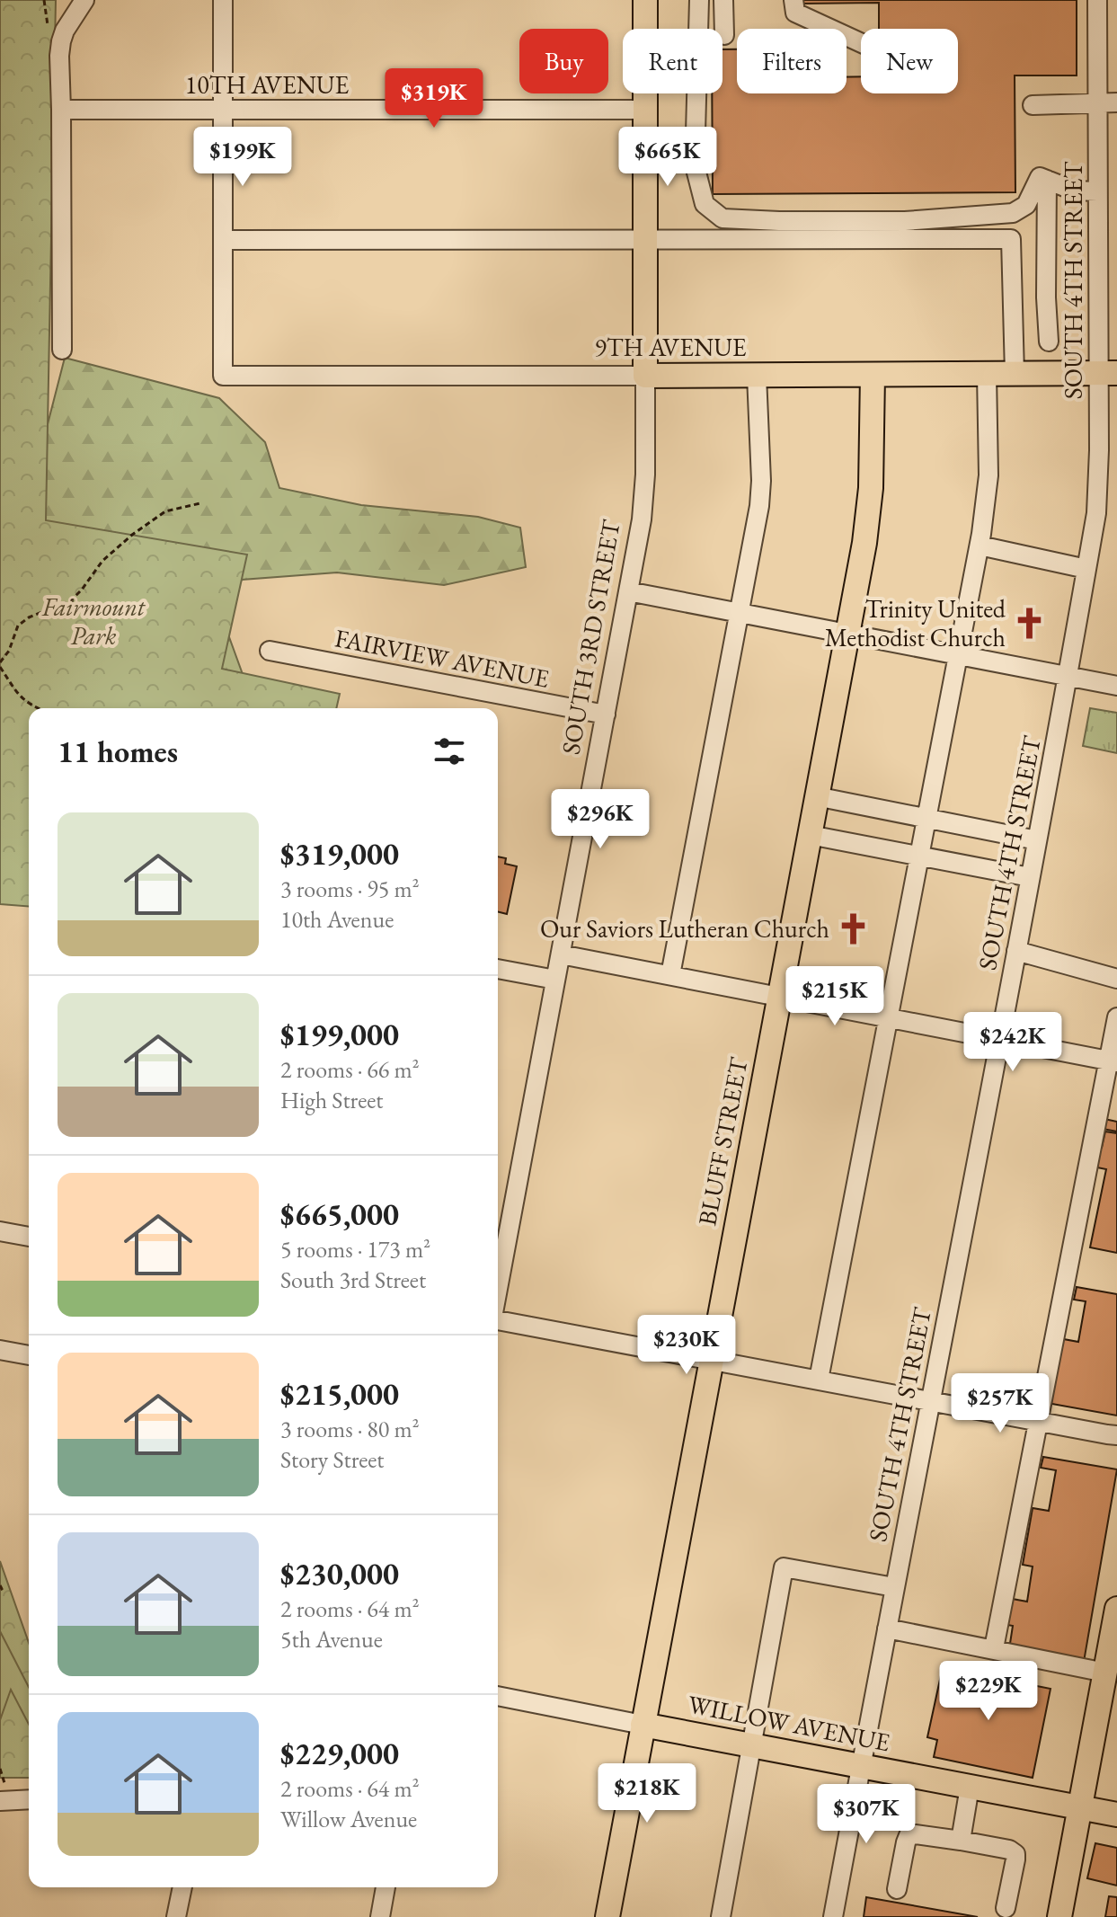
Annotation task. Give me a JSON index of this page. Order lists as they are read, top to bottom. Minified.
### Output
{"streets":{"main road":["9TH AVENUE","SOUTH 3RD STREET","BLUFF STREET","WILLOW AVENUE"],"street":["10TH AVENUE","SOUTH 4TH STREET","FAIRVIEW AVENUE"]},"crossings":[["10TH AVENUE","SOUTH 3RD STREET"],["SOUTH 4TH STREET","9TH AVENUE"],["SOUTH 4TH STREET","WILLOW AVENUE"],["9TH AVENUE","SOUTH 3RD STREET"],["9TH AVENUE","BLUFF STREET"],["SOUTH 3RD STREET","FAIRVIEW AVENUE"],["BLUFF STREET","WILLOW AVENUE"]],"parks":["Fairmount Park"],"places":{"church":["Trinity United Methodist Church","Our Saviors Lutheran Church"]},"page":{"chip":["Buy","Rent","Filters","New"],"price":["$319K","$199K","$665K","$296K","$215K","$242K","$230K","$257K","$229K","$218K","$307K"],"heading":"11 homes","list":[{"name":"$319,000","note":"3 rooms · 95 m² · 10th Avenue"},{"name":"$199,000","note":"2 rooms · 66 m² · High Street"},{"name":"$665,000","note":"5 rooms · 173 m² · South 3rd Street"},{"name":"$215,000","note":"3 rooms · 80 m² · Story Street"},{"name":"$230,000","note":"2 rooms · 64 m² · 5th Avenue"},{"name":"$229,000","note":"2 rooms · 64 m² · Willow Avenue"}]}}
